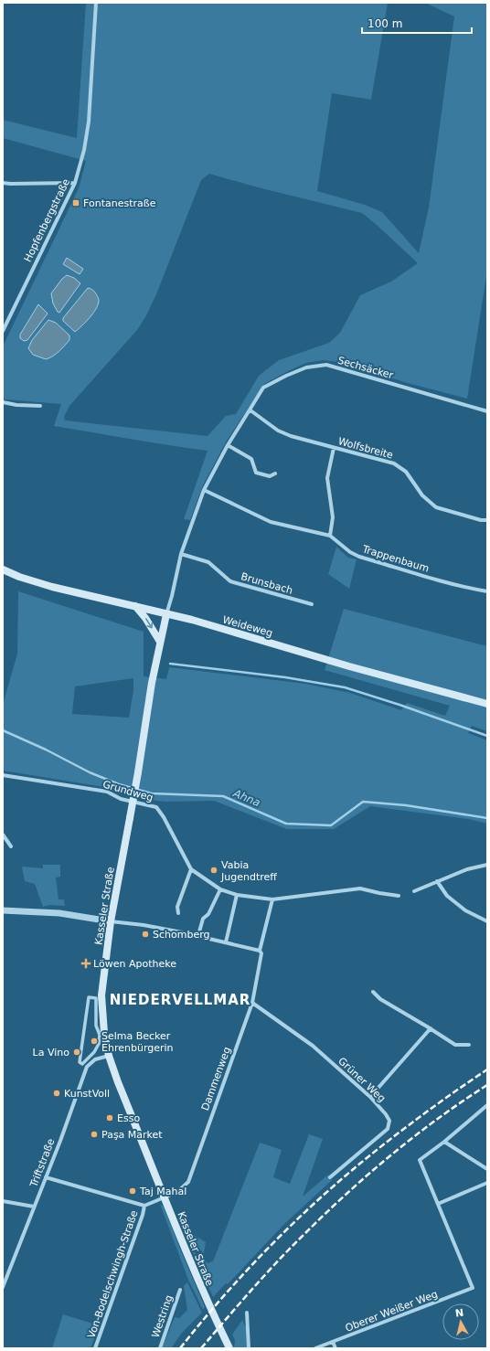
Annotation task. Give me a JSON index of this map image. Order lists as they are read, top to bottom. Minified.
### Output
{"streets":{"main road":["Weideweg","Kasseler Straße"],"street":["Hopfenbergstraße","Sechsäcker","Wolfsbreite","Trappenbaum","Brunsbach","Grundweg","Dammenweg","Grüner Weg","Triftstraße","Von-Bodelschwingh-Straße","Oberer Weißer Weg","Westring"]},"crossings":[["Sechsäcker","Wolfsbreite"],["Sechsäcker","Trappenbaum"],["Sechsäcker","Brunsbach"],["Sechsäcker","Weideweg"],["Sechsäcker","Kasseler Straße"],["Weideweg","Kasseler Straße"],["Kasseler Straße","Dammenweg"],["Kasseler Straße","Triftstraße"],["Dammenweg","Grüner Weg"],["Dammenweg","Von-Bodelschwingh-Straße"]],"districts":["NIEDERVELLMAR"],"water":["Ahna"],"places":{"transit":["Fontanestraße"],"other":["Vabia Jugendtreff","Schomberg","Selma Becker Ehrenbürgerin","La Vino","KunstVoll","Esso","Paşa Market","Taj Mahal"],"health":["Löwen Apotheke"]},"scale_bar":"100 m","north":"top"}
